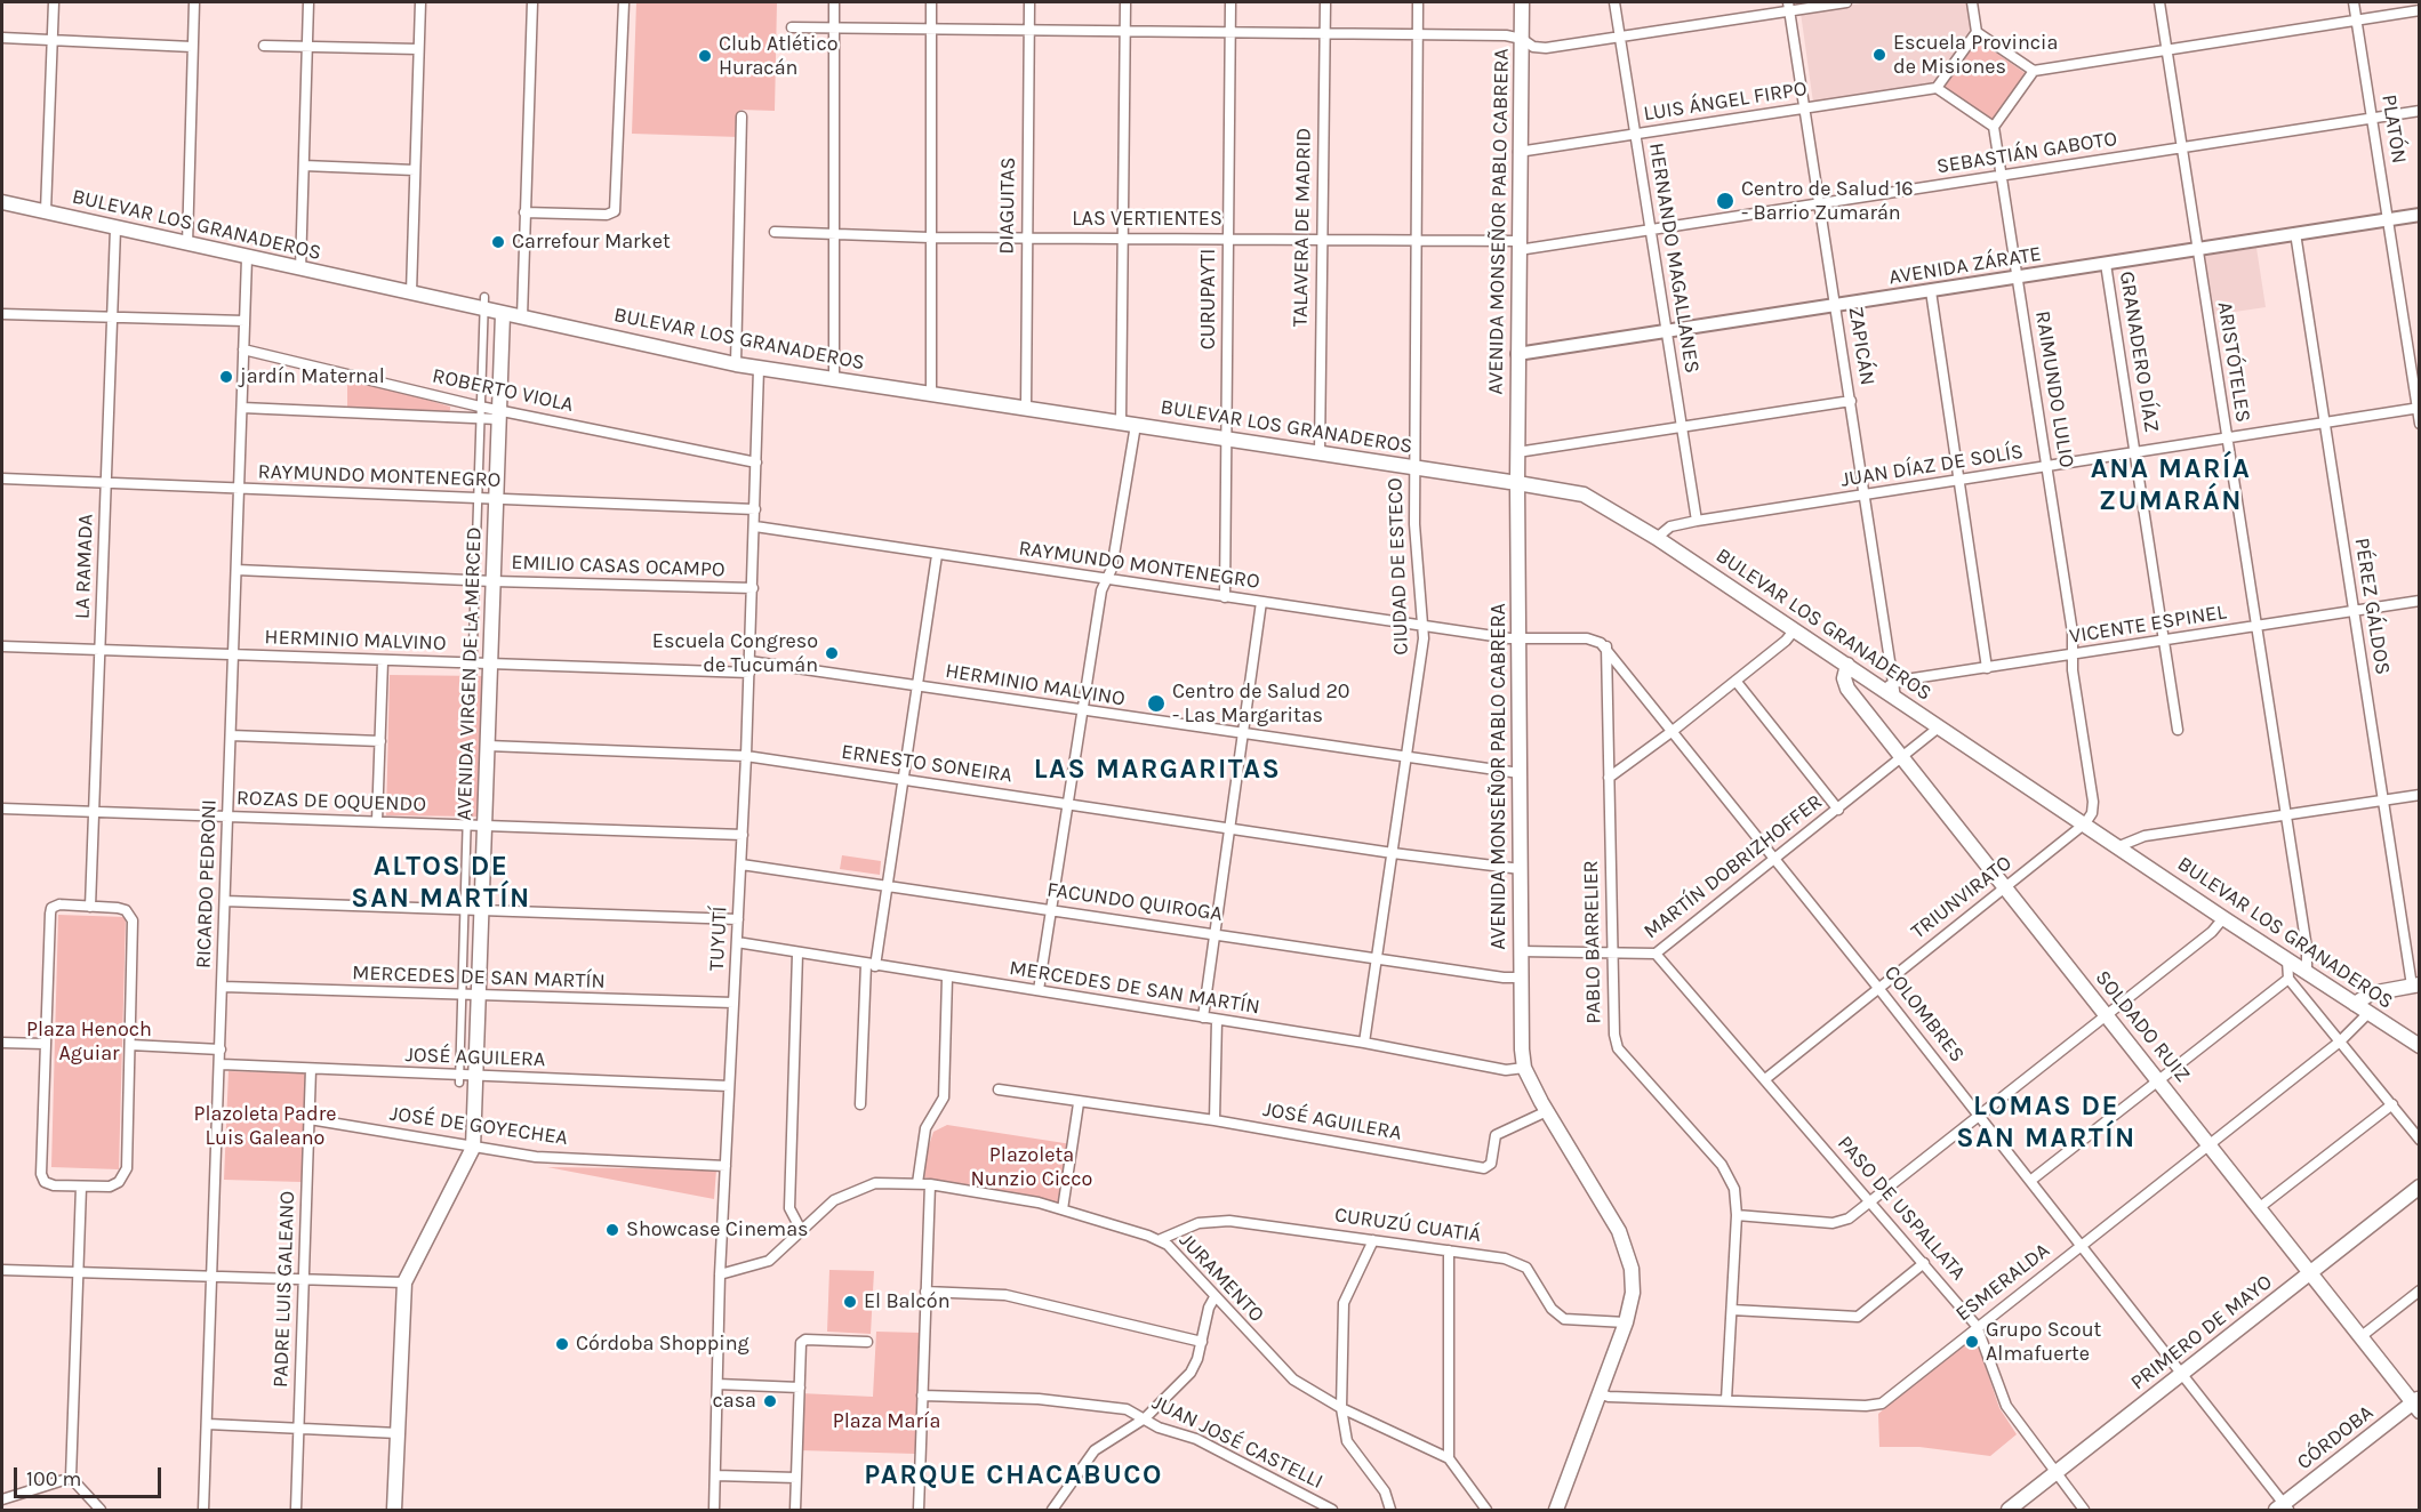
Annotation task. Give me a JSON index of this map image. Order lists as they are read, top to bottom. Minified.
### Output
{"streets":{"main road":["AVENIDA MONSEÑOR PABLO CABRERA","BULEVAR LOS GRANADEROS","AVENIDA VIRGEN DE LA MERCED","SOLDADO RUIZ","PRIMERO DE MAYO","CÓRDOBA"],"street":["LUIS ÁNGEL FIRPO","PLATÓN","SEBASTIÁN GABOTO","DIAGUITAS","LAS VERTIENTES","TALAVERA DE MADRID","HERNANDO MAGALLANES","AVENIDA ZÁRATE","CURUPAYTI","ZAPICÁN","GRANADERO DÍAZ","ARISTÓTELES","RAIMUNDO LULIO","ROBERTO VIOLA","JUAN DÍAZ DE SOLÍS","RAYMUNDO MONTENEGRO","LA RAMADA","EMILIO CASAS OCAMPO","CIUDAD DE ESTECO","PÉREZ GÁLDOS","VICENTE ESPINEL","HERMINIO MALVINO","ERNESTO SONEIRA","ROZAS DE OQUENDO","MARTÍN DOBRIZHOFFER","RICARDO PEDRONI","TRIUNVIRATO","FACUNDO QUIROGA","TUYUTÍ","PABLO BARRELIER","MERCEDES DE SAN MARTÍN","COLOMBRES","JOSÉ AGUILERA","JOSÉ DE GOYECHEA","PASO DE USPALLATA","CURUZÚ CUATIÁ","JURAMENTO","ESMERALDA","PADRE LUIS GALEANO","JUAN JOSÉ CASTELLI"]},"crossings":[["LUIS ÁNGEL FIRPO","AVENIDA MONSEÑOR PABLO CABRERA"],["LUIS ÁNGEL FIRPO","HERNANDO MAGALLANES"],["LUIS ÁNGEL FIRPO","ZAPICÁN"],["PLATÓN","SEBASTIÁN GABOTO"],["PLATÓN","AVENIDA ZÁRATE"],["PLATÓN","JUAN DÍAZ DE SOLÍS"],["SEBASTIÁN GABOTO","LAS VERTIENTES"],["SEBASTIÁN GABOTO","AVENIDA MONSEÑOR PABLO CABRERA"],["SEBASTIÁN GABOTO","HERNANDO MAGALLANES"],["SEBASTIÁN GABOTO","ZAPICÁN"],["SEBASTIÁN GABOTO","ARISTÓTELES"],["SEBASTIÁN GABOTO","RAIMUNDO LULIO"],["DIAGUITAS","LAS VERTIENTES"],["DIAGUITAS","BULEVAR LOS GRANADEROS"],["LAS VERTIENTES","AVENIDA MONSEÑOR PABLO CABRERA"],["LAS VERTIENTES","TALAVERA DE MADRID"],["LAS VERTIENTES","CURUPAYTI"],["LAS VERTIENTES","CIUDAD DE ESTECO"],["AVENIDA MONSEÑOR PABLO CABRERA","BULEVAR LOS GRANADEROS"],["AVENIDA MONSEÑOR PABLO CABRERA","AVENIDA ZÁRATE"],["AVENIDA MONSEÑOR PABLO CABRERA","RAYMUNDO MONTENEGRO"],["AVENIDA MONSEÑOR PABLO CABRERA","HERMINIO MALVINO"],["AVENIDA MONSEÑOR PABLO CABRERA","ERNESTO SONEIRA"],["AVENIDA MONSEÑOR PABLO CABRERA","MARTÍN DOBRIZHOFFER"],["AVENIDA MONSEÑOR PABLO CABRERA","FACUNDO QUIROGA"],["AVENIDA MONSEÑOR PABLO CABRERA","MERCEDES DE SAN MARTÍN"],["AVENIDA MONSEÑOR PABLO CABRERA","JOSÉ AGUILERA"],["AVENIDA MONSEÑOR PABLO CABRERA","CURUZÚ CUATIÁ"],["AVENIDA MONSEÑOR PABLO CABRERA","ESMERALDA"],["BULEVAR LOS GRANADEROS","TALAVERA DE MADRID"],["BULEVAR LOS GRANADEROS","CURUPAYTI"],["BULEVAR LOS GRANADEROS","ZAPICÁN"],["BULEVAR LOS GRANADEROS","ARISTÓTELES"],["BULEVAR LOS GRANADEROS","RAIMUNDO LULIO"],["BULEVAR LOS GRANADEROS","JUAN DÍAZ DE SOLÍS"],["BULEVAR LOS GRANADEROS","LA RAMADA"],["BULEVAR LOS GRANADEROS","CIUDAD DE ESTECO"],["BULEVAR LOS GRANADEROS","VICENTE ESPINEL"],["BULEVAR LOS GRANADEROS","AVENIDA VIRGEN DE LA MERCED"],["BULEVAR LOS GRANADEROS","MARTÍN DOBRIZHOFFER"],["BULEVAR LOS GRANADEROS","RICARDO PEDRONI"],["BULEVAR LOS GRANADEROS","TRIUNVIRATO"],["BULEVAR LOS GRANADEROS","TUYUTÍ"],["BULEVAR LOS GRANADEROS","SOLDADO RUIZ"],["BULEVAR LOS GRANADEROS","ESMERALDA"],["HERNANDO MAGALLANES","AVENIDA ZÁRATE"],["HERNANDO MAGALLANES","JUAN DÍAZ DE SOLÍS"],["AVENIDA ZÁRATE","ZAPICÁN"],["AVENIDA ZÁRATE","GRANADERO DÍAZ"],["AVENIDA ZÁRATE","ARISTÓTELES"],["AVENIDA ZÁRATE","RAIMUNDO LULIO"],["AVENIDA ZÁRATE","PÉREZ GÁLDOS"],["CURUPAYTI","RAYMUNDO MONTENEGRO"],["ZAPICÁN","JUAN DÍAZ DE SOLÍS"],["ZAPICÁN","VICENTE ESPINEL"],["GRANADERO DÍAZ","JUAN DÍAZ DE SOLÍS"],["GRANADERO DÍAZ","VICENTE ESPINEL"],["ARISTÓTELES","JUAN DÍAZ DE SOLÍS"],["ARISTÓTELES","VICENTE ESPINEL"],["RAIMUNDO LULIO","JUAN DÍAZ DE SOLÍS"],["RAIMUNDO LULIO","VICENTE ESPINEL"],["RAIMUNDO LULIO","TRIUNVIRATO"],["ROBERTO VIOLA","AVENIDA VIRGEN DE LA MERCED"],["ROBERTO VIOLA","RICARDO PEDRONI"],["ROBERTO VIOLA","TUYUTÍ"],["JUAN DÍAZ DE SOLÍS","PÉREZ GÁLDOS"],["RAYMUNDO MONTENEGRO","LA RAMADA"],["RAYMUNDO MONTENEGRO","CIUDAD DE ESTECO"],["RAYMUNDO MONTENEGRO","AVENIDA VIRGEN DE LA MERCED"],["RAYMUNDO MONTENEGRO","RICARDO PEDRONI"],["RAYMUNDO MONTENEGRO","TUYUTÍ"],["LA RAMADA","HERMINIO MALVINO"],["LA RAMADA","ROZAS DE OQUENDO"],["EMILIO CASAS OCAMPO","AVENIDA VIRGEN DE LA MERCED"],["EMILIO CASAS OCAMPO","RICARDO PEDRONI"],["EMILIO CASAS OCAMPO","TUYUTÍ"],["CIUDAD DE ESTECO","HERMINIO MALVINO"],["CIUDAD DE ESTECO","ERNESTO SONEIRA"],["CIUDAD DE ESTECO","FACUNDO QUIROGA"],["CIUDAD DE ESTECO","MERCEDES DE SAN MARTÍN"],["PÉREZ GÁLDOS","VICENTE ESPINEL"],["HERMINIO MALVINO","AVENIDA VIRGEN DE LA MERCED"],["HERMINIO MALVINO","RICARDO PEDRONI"],["HERMINIO MALVINO","TUYUTÍ"],["AVENIDA VIRGEN DE LA MERCED","ERNESTO SONEIRA"],["AVENIDA VIRGEN DE LA MERCED","ROZAS DE OQUENDO"],["AVENIDA VIRGEN DE LA MERCED","MERCEDES DE SAN MARTÍN"],["AVENIDA VIRGEN DE LA MERCED","JOSÉ AGUILERA"],["AVENIDA VIRGEN DE LA MERCED","JOSÉ DE GOYECHEA"],["ERNESTO SONEIRA","TUYUTÍ"],["ROZAS DE OQUENDO","RICARDO PEDRONI"],["ROZAS DE OQUENDO","TUYUTÍ"],["MARTÍN DOBRIZHOFFER","PABLO BARRELIER"],["MARTÍN DOBRIZHOFFER","COLOMBRES"],["MARTÍN DOBRIZHOFFER","SOLDADO RUIZ"],["MARTÍN DOBRIZHOFFER","PASO DE USPALLATA"],["RICARDO PEDRONI","MERCEDES DE SAN MARTÍN"],["RICARDO PEDRONI","JOSÉ AGUILERA"],["TRIUNVIRATO","COLOMBRES"],["TRIUNVIRATO","SOLDADO RUIZ"],["TRIUNVIRATO","PASO DE USPALLATA"],["FACUNDO QUIROGA","TUYUTÍ"],["TUYUTÍ","MERCEDES DE SAN MARTÍN"],["TUYUTÍ","JOSÉ AGUILERA"],["TUYUTÍ","JOSÉ DE GOYECHEA"],["TUYUTÍ","JURAMENTO"],["PABLO BARRELIER","COLOMBRES"],["PABLO BARRELIER","ESMERALDA"],["COLOMBRES","ESMERALDA"],["COLOMBRES","PRIMERO DE MAYO"],["COLOMBRES","CÓRDOBA"],["SOLDADO RUIZ","ESMERALDA"],["SOLDADO RUIZ","PRIMERO DE MAYO"],["SOLDADO RUIZ","CÓRDOBA"],["JOSÉ AGUILERA","PADRE LUIS GALEANO"],["JOSÉ DE GOYECHEA","PADRE LUIS GALEANO"],["PASO DE USPALLATA","ESMERALDA"],["PASO DE USPALLATA","PRIMERO DE MAYO"],["CURUZÚ CUATIÁ","JURAMENTO"]],"districts":["ANA MARÍA ZUMARÁN","LAS MARGARITAS","ALTOS DE SAN MARTÍN","LOMAS DE SAN MARTÍN","PARQUE CHACABUCO"],"parks":["Plaza Henoch Aguiar","Plazoleta Padre Luis Galeano","Plazoleta Nunzio Cicco","Plaza María"],"places":["Escuela Provincia de Misiones","Club Atlético Huracán","Centro de Salud 16 - Barrio Zumarán","Carrefour Market","jardín Maternal","Escuela Congreso de Tucumán","Centro de Salud 20 - Las Margaritas","Showcase Cinemas","El Balcón","Grupo Scout Almafuerte","Córdoba Shopping","casa"],"scale_bar":"100 m"}
